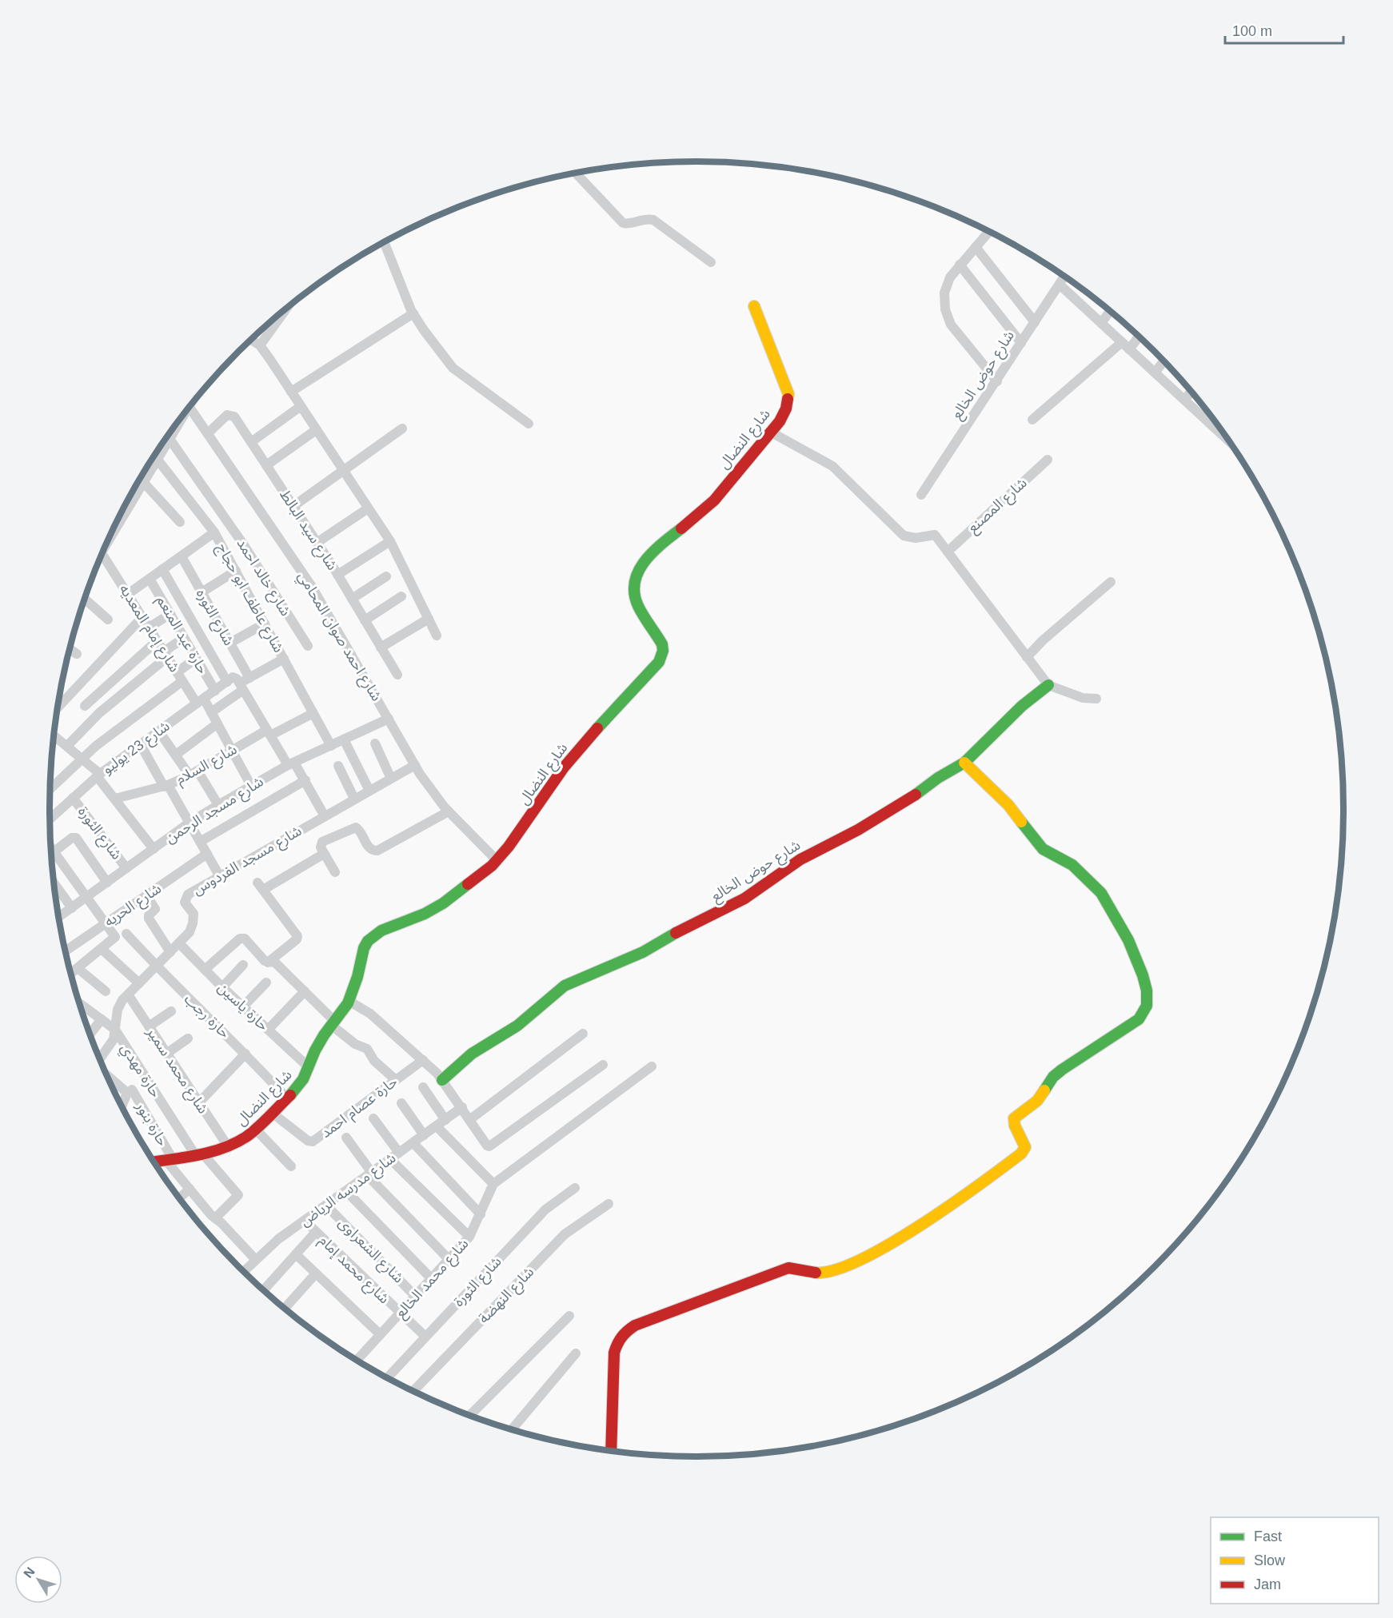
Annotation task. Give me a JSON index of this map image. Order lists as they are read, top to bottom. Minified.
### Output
{"streets":{"street":["شارع حوض الخالع","شارع النضال","شارع المصنع","شارع سيد البالط","شارع خالد احمد","شارع عاطف ابو حجاج","شارع الثوره","شارع إمام المعديه","حارة عبد المنعم","شارع احمد صوان المحامي","شارع 23 يوليو","شارع السلام","شارع مسجد الرحمن","شارع الثورة","شارع مسجد الفردوس","شارع الحريه","حارة ياسين","حارة رجب","حارة مهدي","شارع محمد سمير","حارة عصام احمد","حارة بنور","شارع مدرسه الرياض","شارع الشعراوى","شارع محمد إمام","شارع محمد الخالع","شارع النهضة"]},"crossings":[["شارع النضال","شارع احمد صوان المحامي"],["شارع النضال","حارة ياسين"],["شارع النضال","حارة رجب"],["شارع النضال","حارة مهدي"],["شارع النضال","شارع محمد سمير"],["شارع النضال","حارة عصام احمد"],["شارع النضال","حارة بنور"],["شارع سيد البالط","شارع احمد صوان المحامي"],["شارع عاطف ابو حجاج","شارع مسجد الرحمن"],["شارع إمام المعديه","شارع 23 يوليو"],["شارع إمام المعديه","شارع السلام"],["شارع إمام المعديه","شارع مسجد الرحمن"],["حارة عبد المنعم","شارع 23 يوليو"],["شارع احمد صوان المحامي","شارع مسجد الرحمن"],["شارع احمد صوان المحامي","شارع مسجد الفردوس"],["شارع 23 يوليو","شارع الثورة"],["شارع مسجد الرحمن","شارع الثورة"],["شارع الثورة","شارع محمد إمام"],["شارع مسجد الفردوس","حارة ياسين"],["شارع مسجد الفردوس","حارة رجب"],["شارع مسجد الفردوس","حارة مهدي"],["شارع مسجد الفردوس","شارع محمد سمير"],["حارة مهدي","حارة بنور"],["حارة بنور","شارع مدرسه الرياض"],["شارع مدرسه الرياض","شارع الشعراوى"],["شارع مدرسه الرياض","شارع محمد إمام"],["شارع الشعراوى","شارع محمد الخالع"],["شارع محمد إمام","شارع محمد الخالع"]],"legend":["Fast","Slow","Jam"],"scale_bar":"100 m","north":"top left"}
